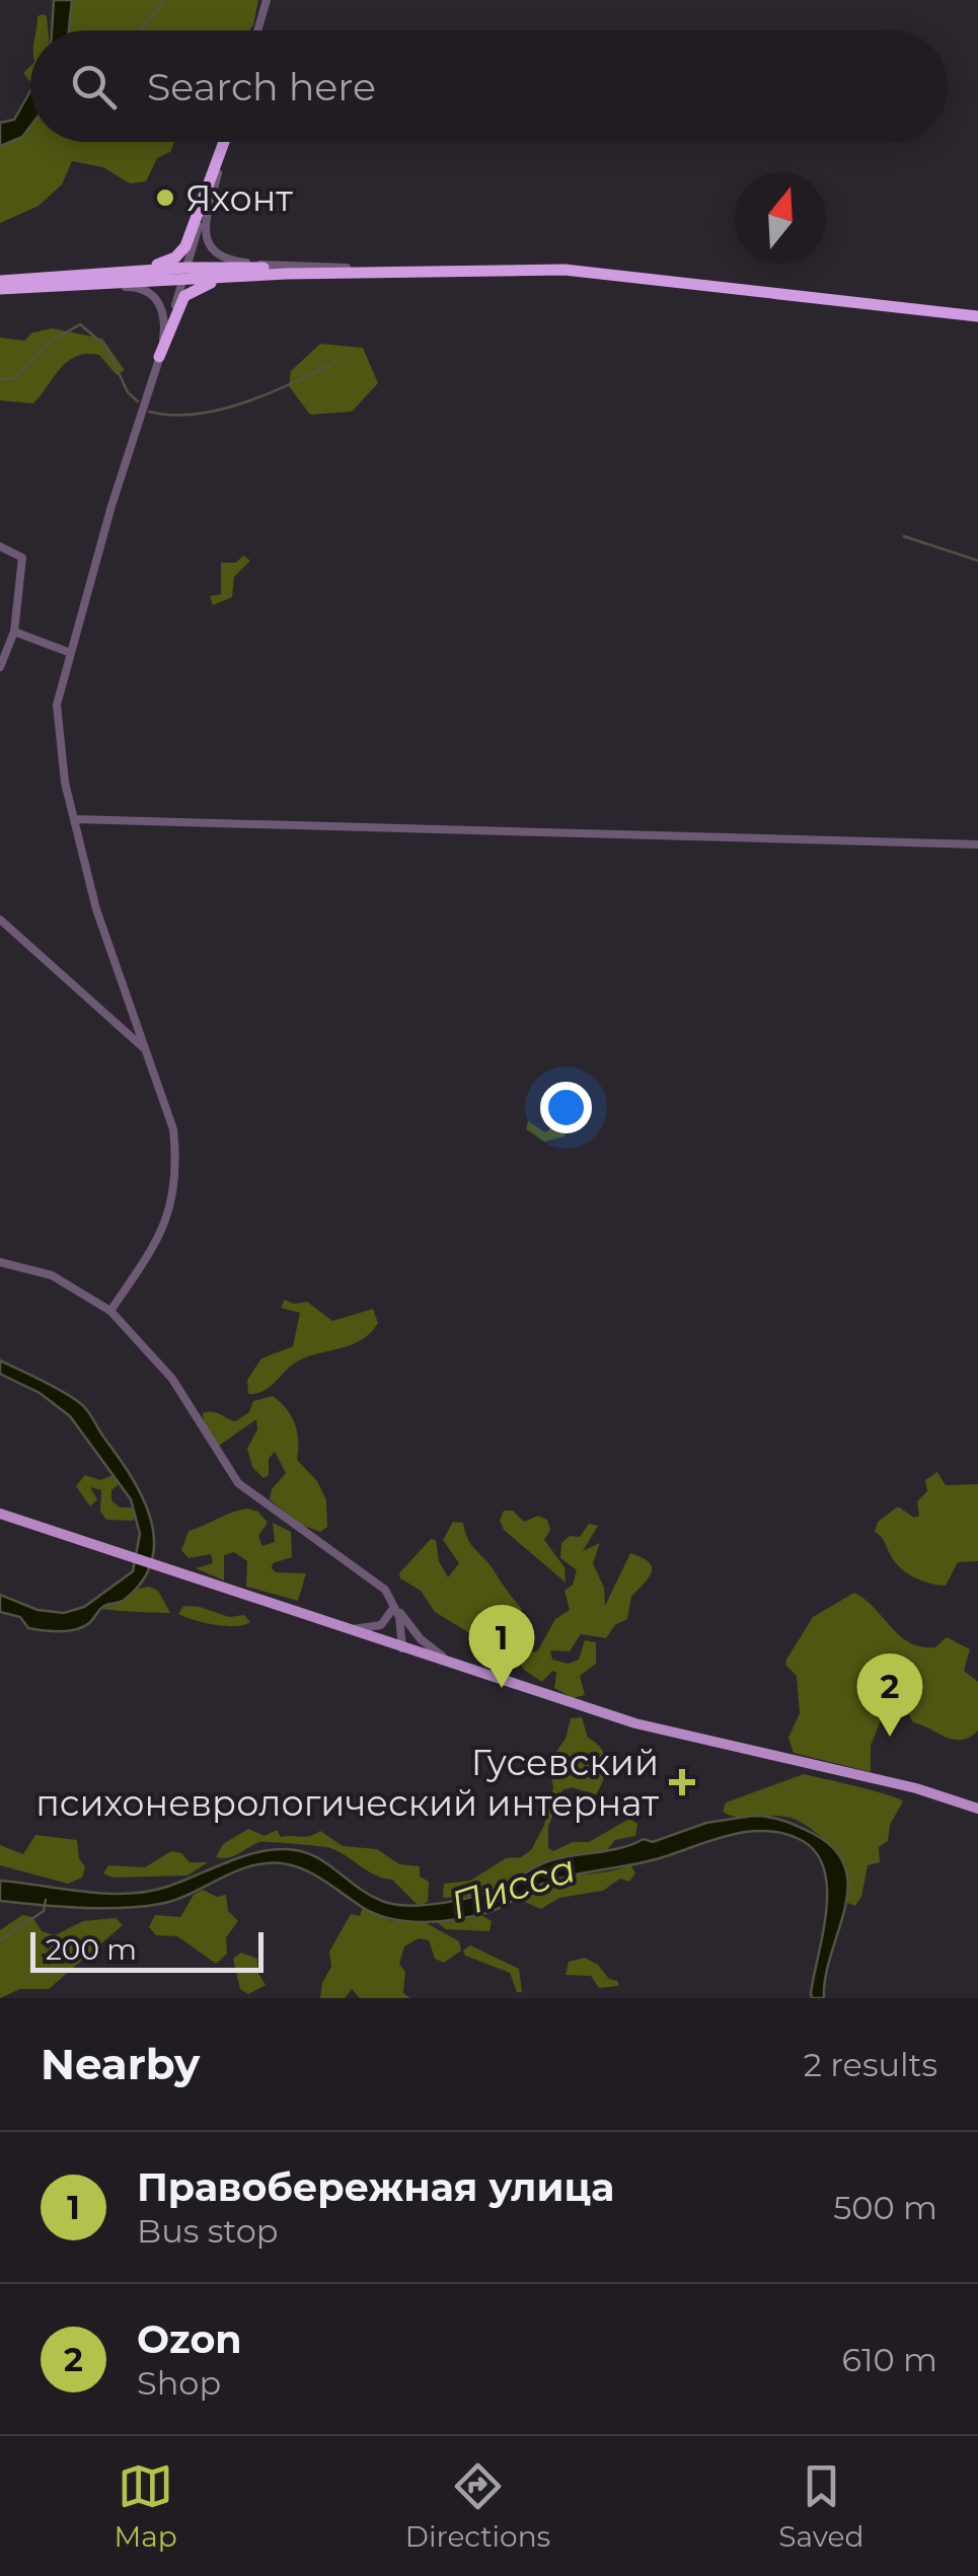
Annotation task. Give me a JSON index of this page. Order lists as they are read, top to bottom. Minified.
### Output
{"water":["Писса"],"places":{"other":["Яхонт"],"health":["Гусевский психоневрологический интернат"]},"scale_bar":"200 m","north":"top","page":{"search":"Search here","pins":["1","2"],"scale":"200 m","heading":["Nearby","2 results"],"list":[{"mark":"1","name":"Правобережная улица","note":"Bus stop","value":"500 m"},{"mark":"2","name":"Ozon","note":"Shop","value":"610 m"}],"nav":["Map","Directions","Saved"]}}
